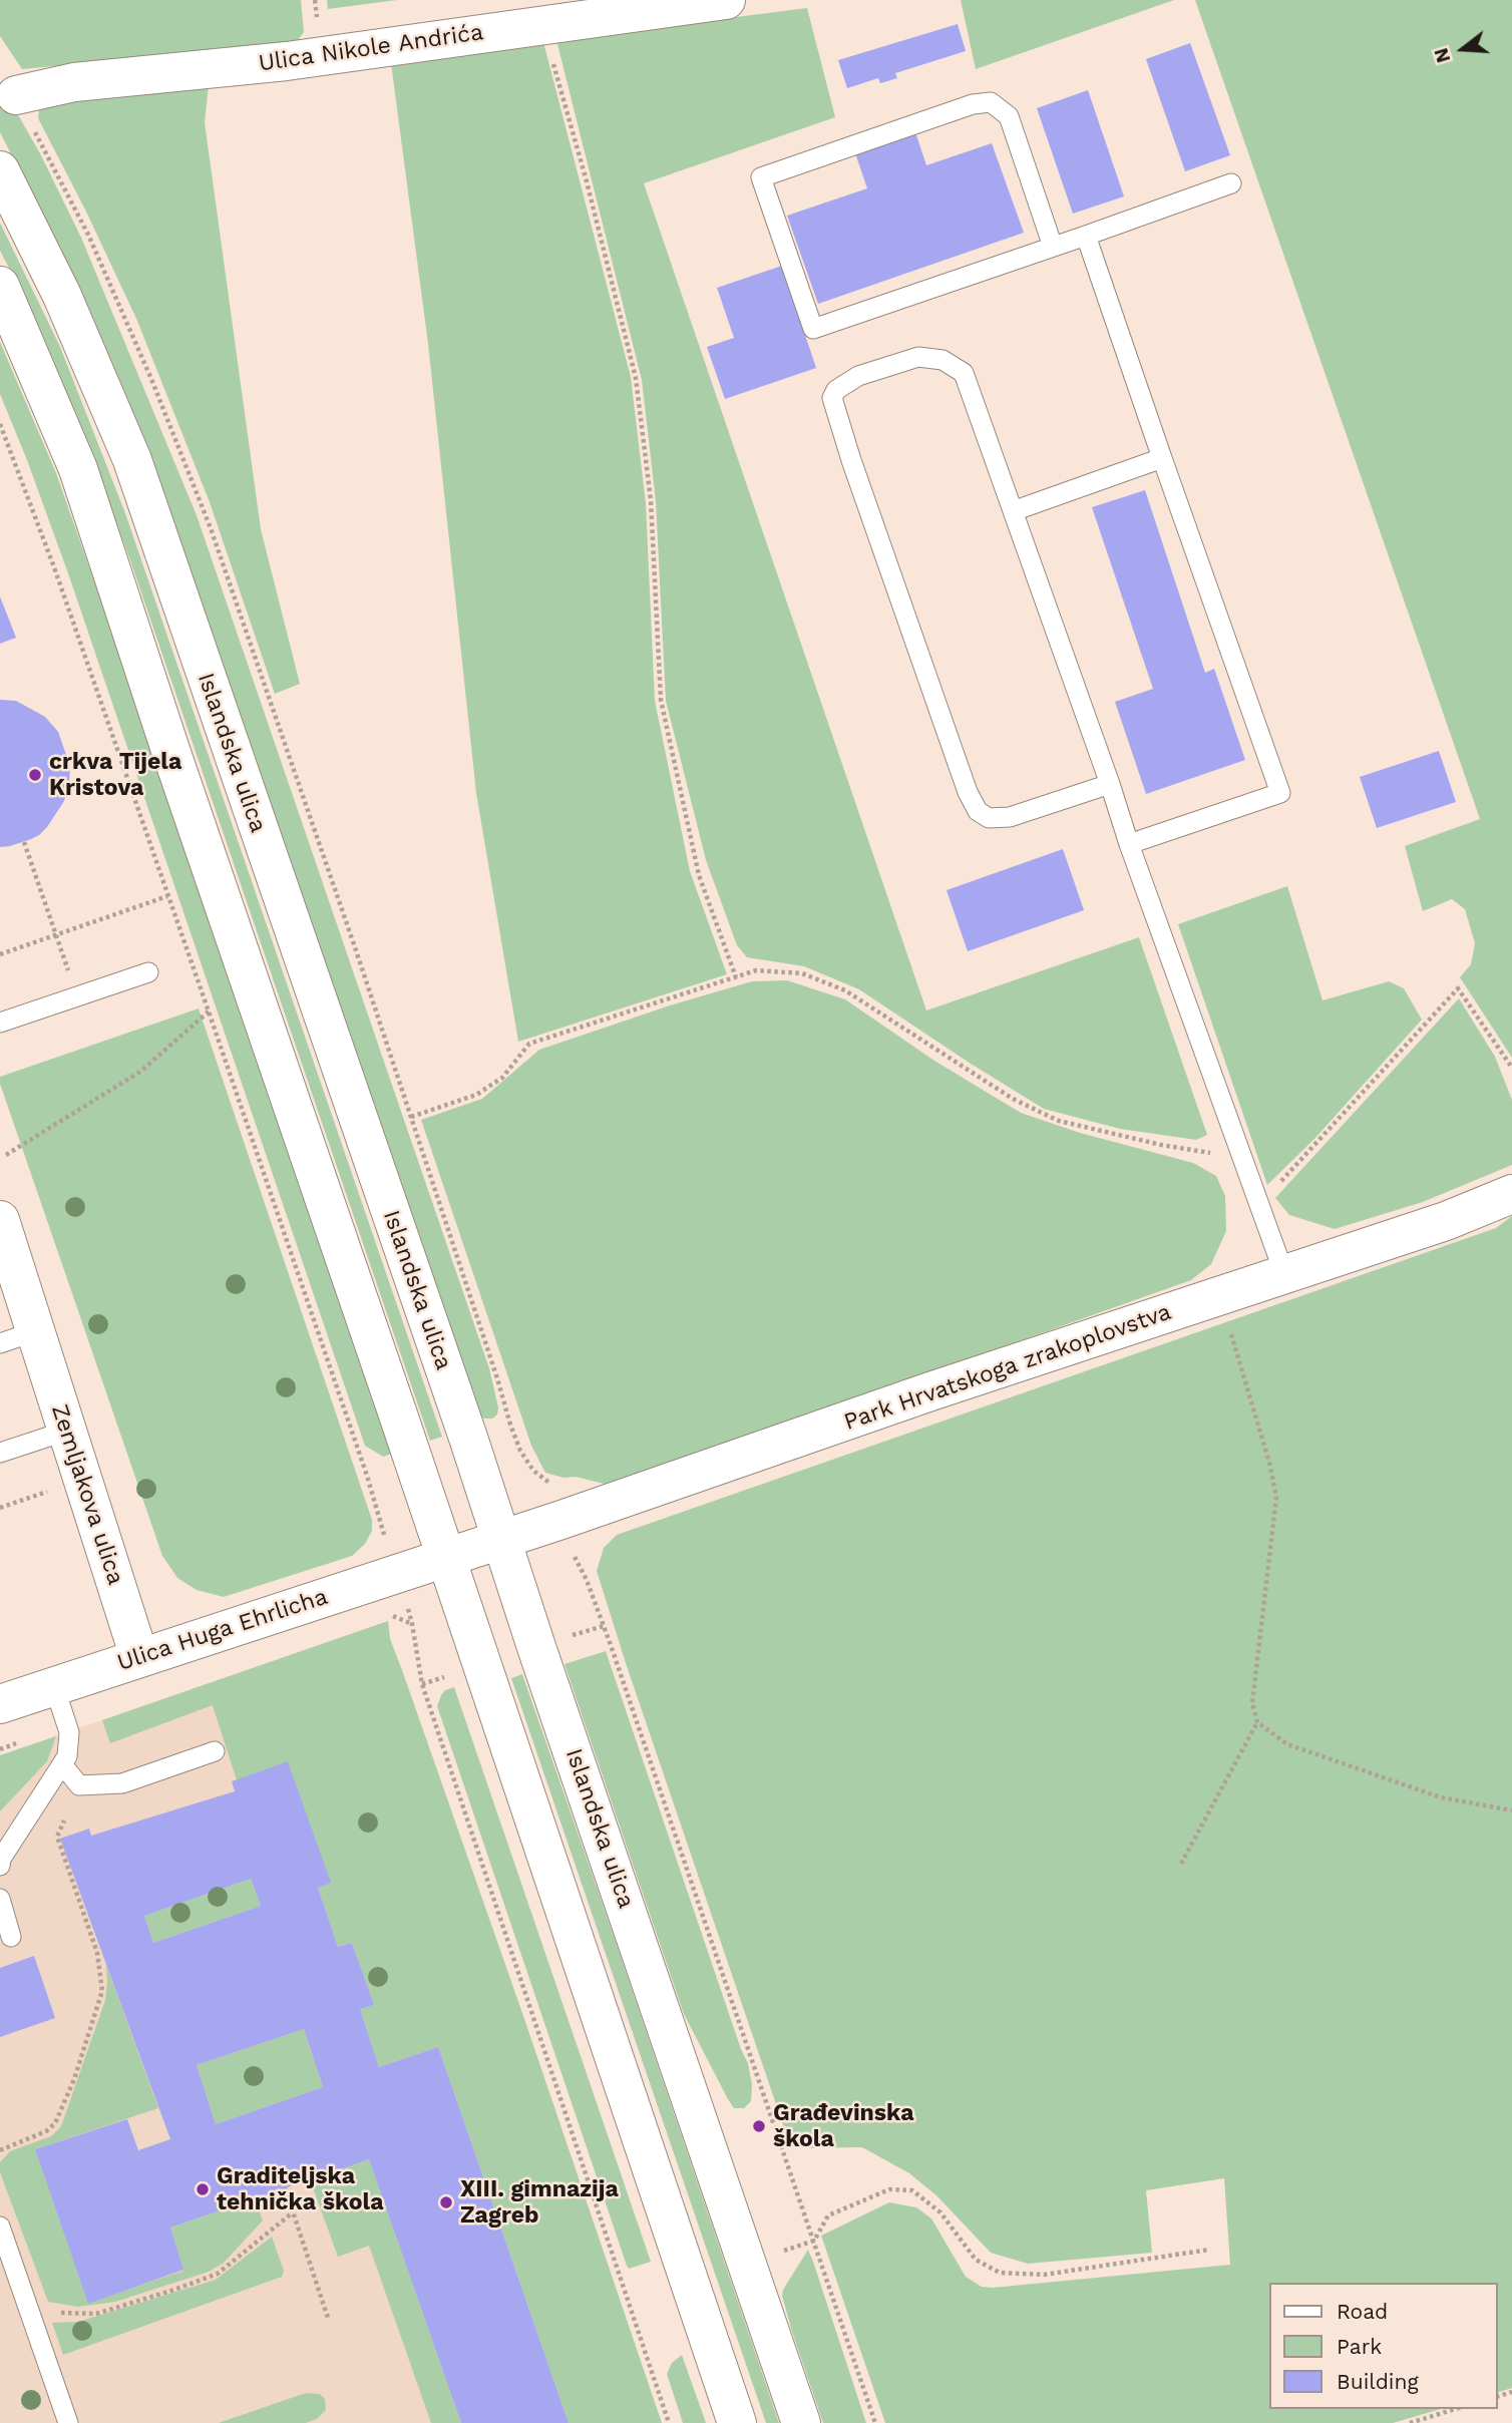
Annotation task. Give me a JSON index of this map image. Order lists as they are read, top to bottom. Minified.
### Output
{"streets":{"street":["Ulica Nikole Andrića","Islandska ulica","Park Hrvatskoga zrakoplovstva","Zemljakova ulica","Ulica Huga Ehrlicha"]},"crossings":[["Islandska ulica","Park Hrvatskoga zrakoplovstva"],["Park Hrvatskoga zrakoplovstva","Ulica Huga Ehrlicha"],["Zemljakova ulica","Ulica Huga Ehrlicha"]],"places":["crkva Tijela Kristova","Građevinska škola","Graditeljska tehnička škola","XIII. gimnazija Zagreb"],"legend":["Road","Park","Building"],"north":"left"}
